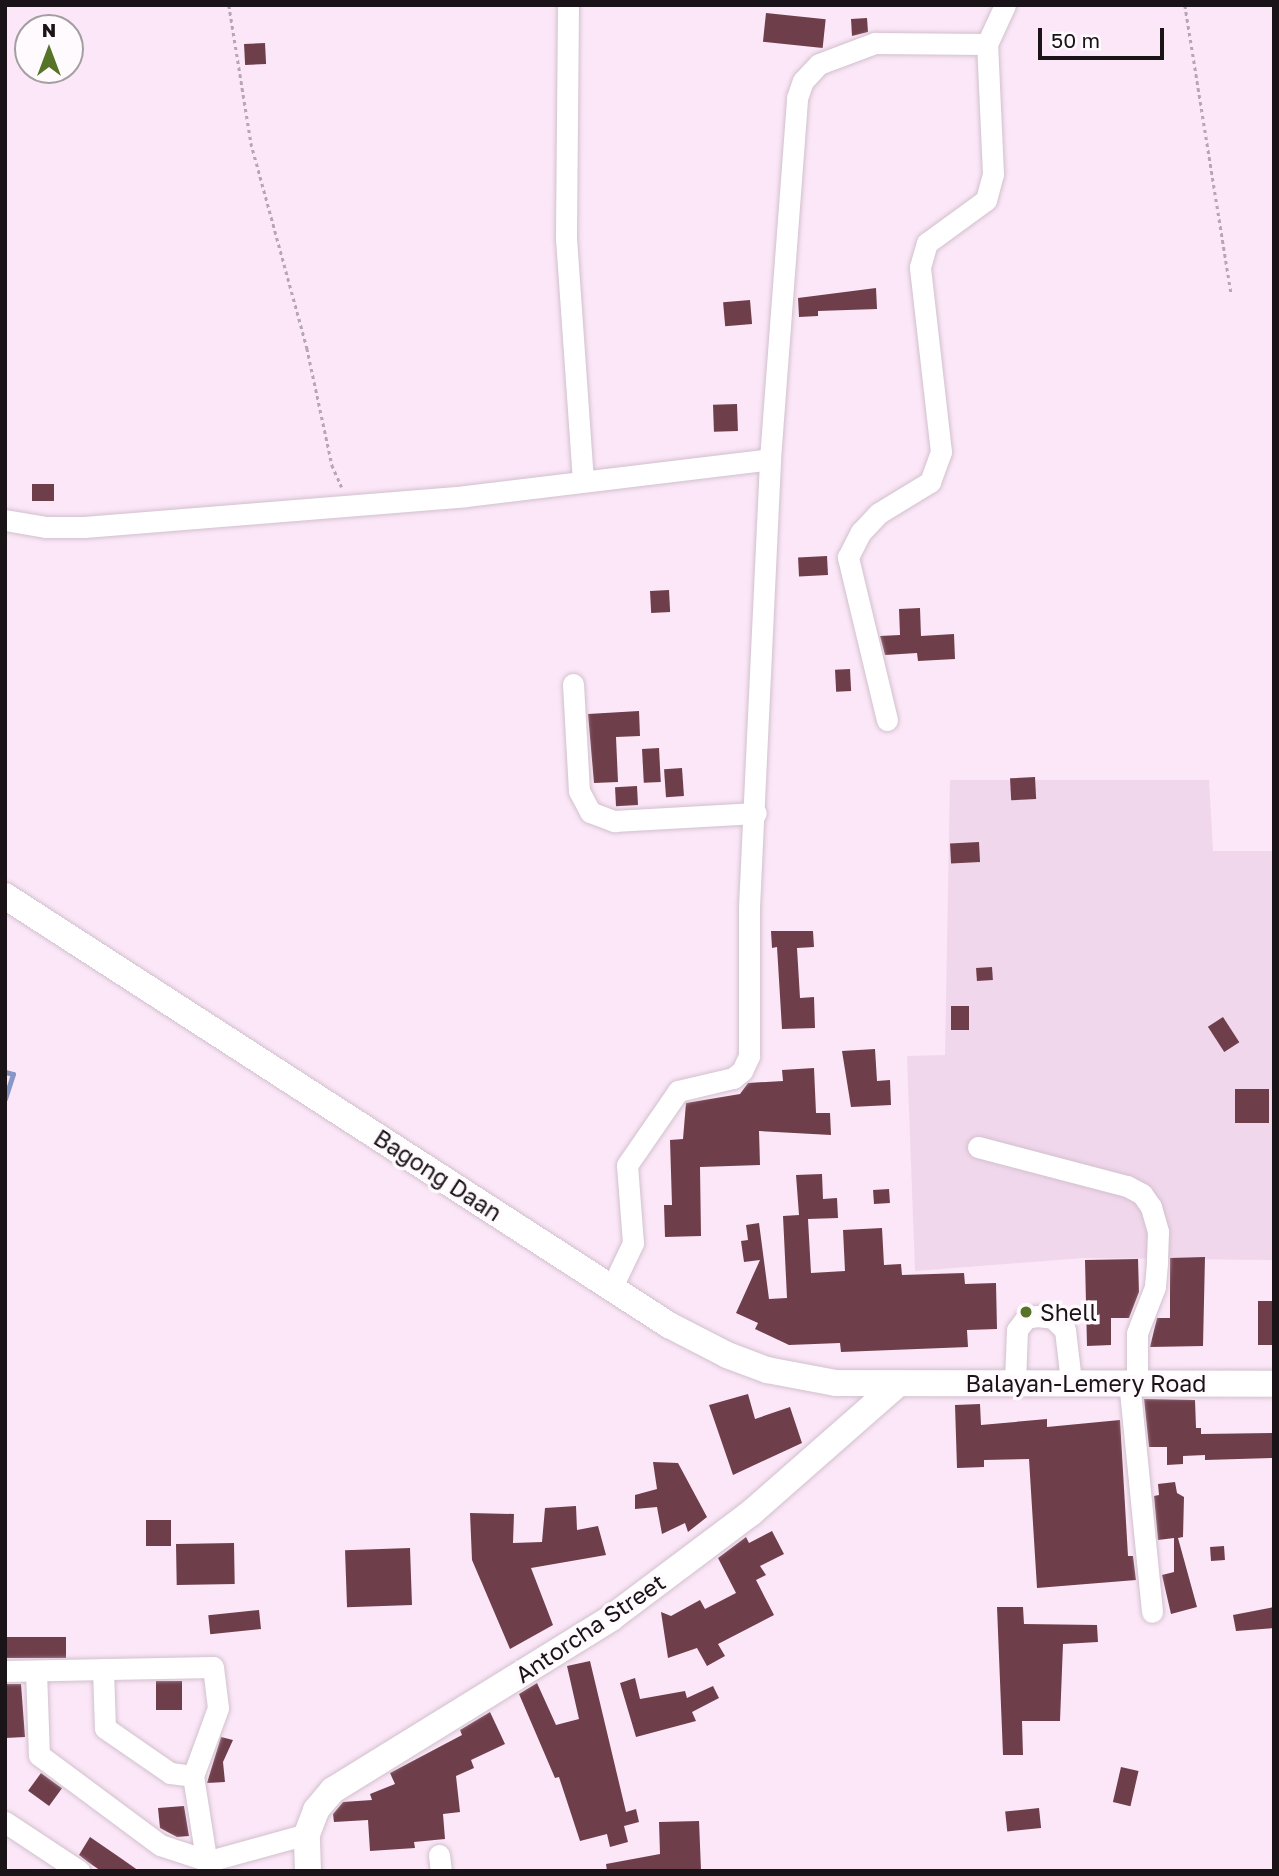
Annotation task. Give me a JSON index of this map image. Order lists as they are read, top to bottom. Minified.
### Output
{"streets":{"main road":["Bagong Daan","Balayan-Lemery Road","Antorcha Street"]},"crossings":[["Bagong Daan","Balayan-Lemery Road"],["Bagong Daan","Antorcha Street"],["Balayan-Lemery Road","Antorcha Street"]],"places":["Shell"],"scale_bar":"50 m","north":"top"}
